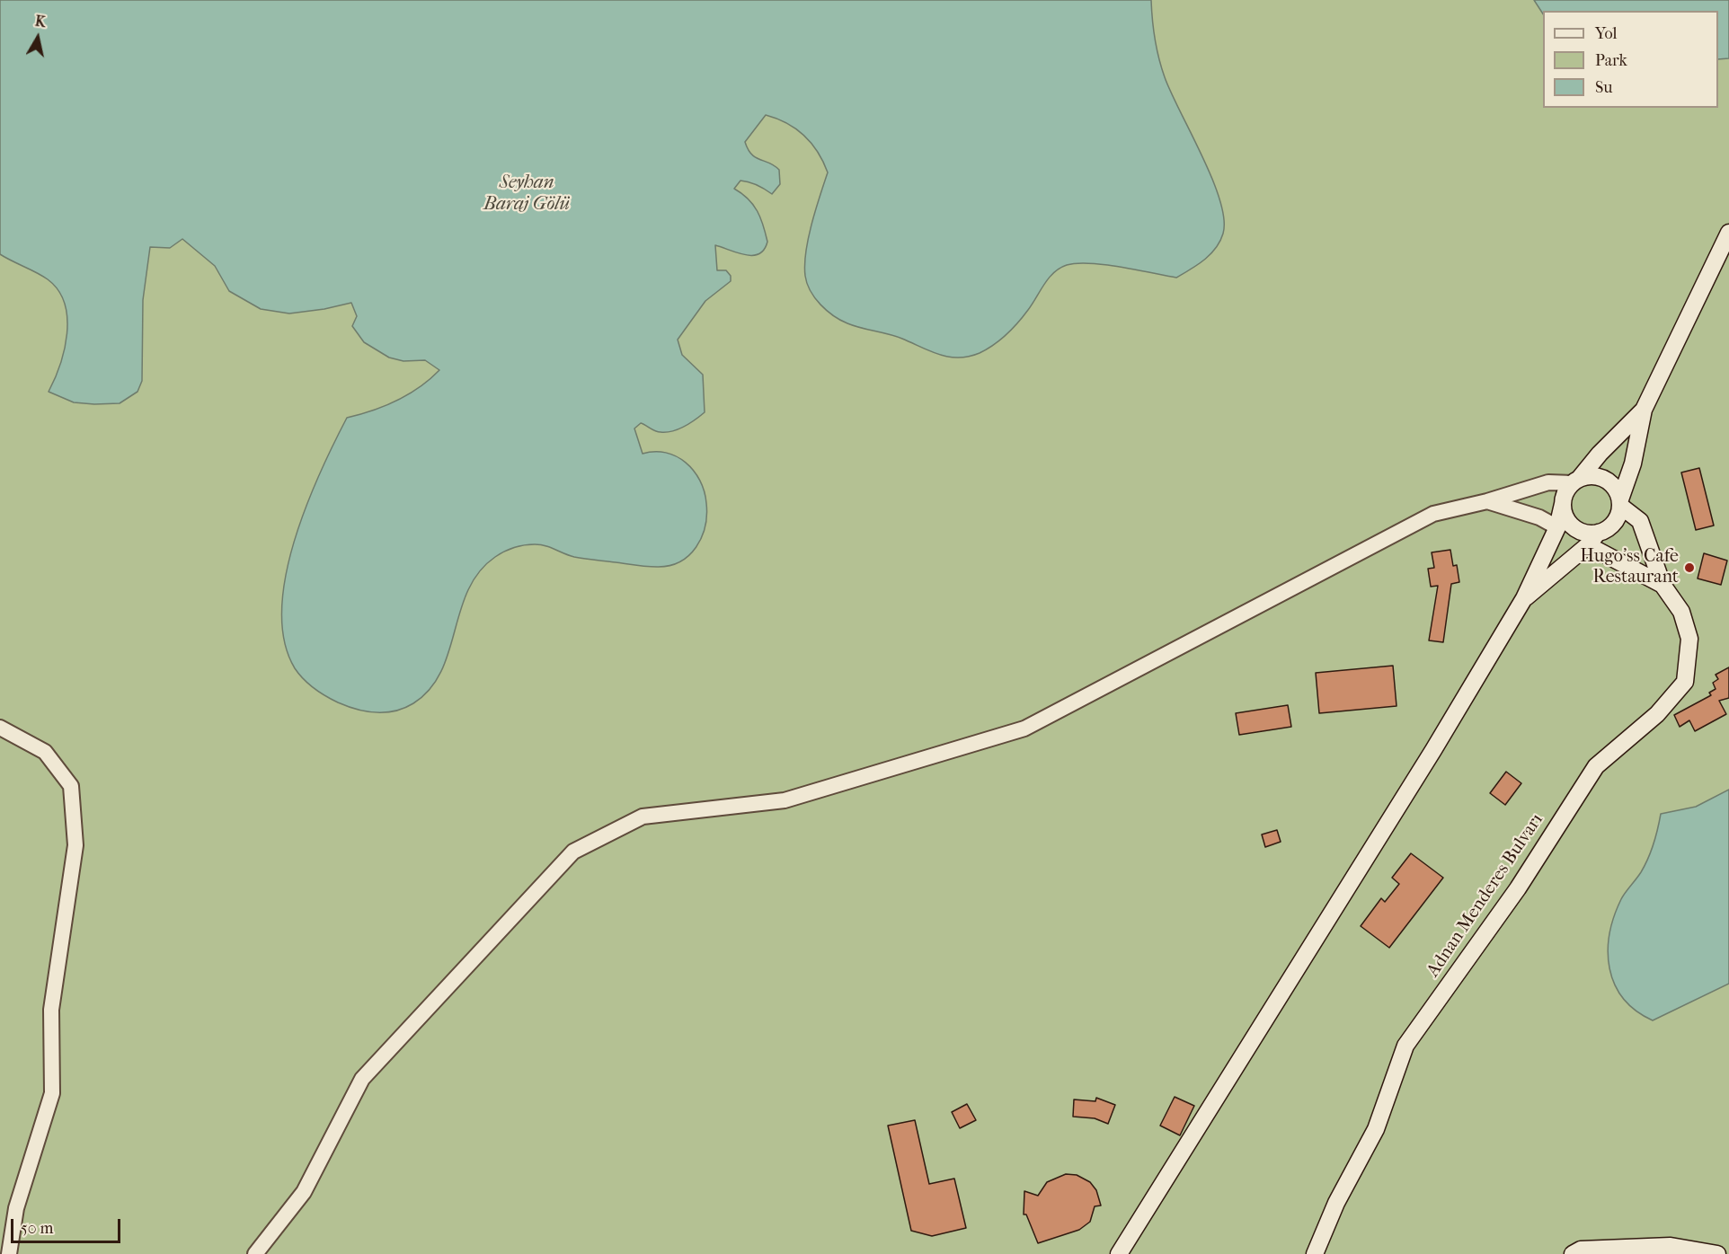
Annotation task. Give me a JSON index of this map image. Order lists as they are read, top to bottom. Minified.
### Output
{"streets":{"main road":["Adnan Menderes Bulvarı"]},"water":["Seyhan Baraj Gölü"],"places":["Hugo'ss Cafe Restaurant"],"legend":["Yol","Park","Su"],"scale_bar":"50 m","north":"top"}
